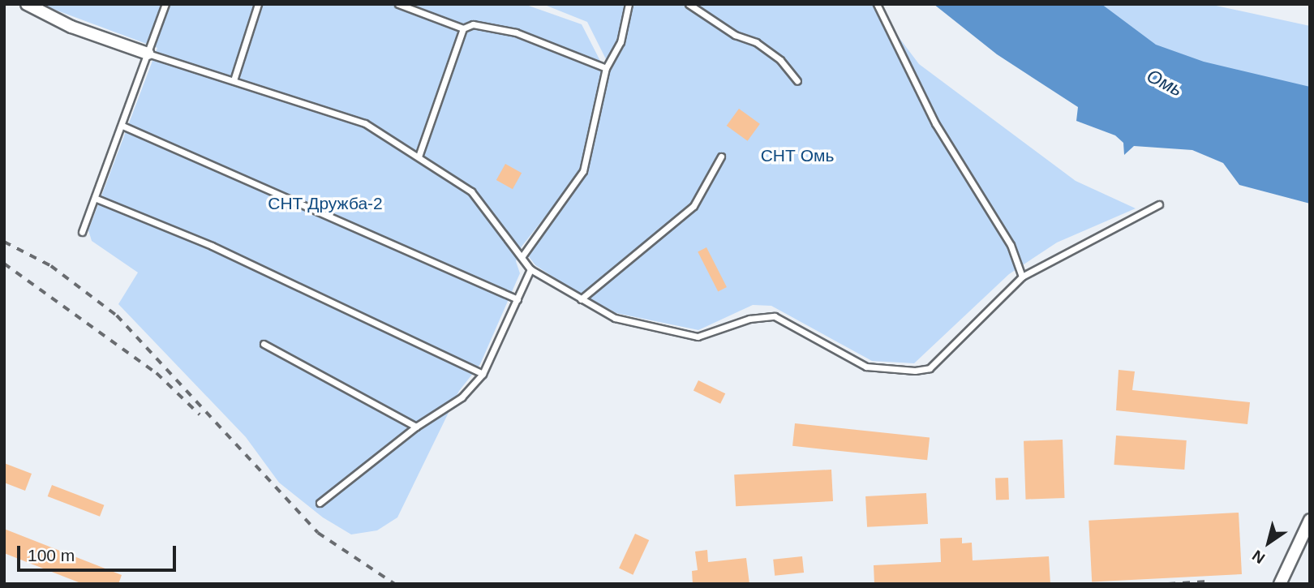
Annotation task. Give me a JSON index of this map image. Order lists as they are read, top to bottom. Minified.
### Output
{"water":["Омь"],"parks":["СНТ Омь","СНТ Дружба-2"],"scale_bar":"100 m","north":"bottom left"}
